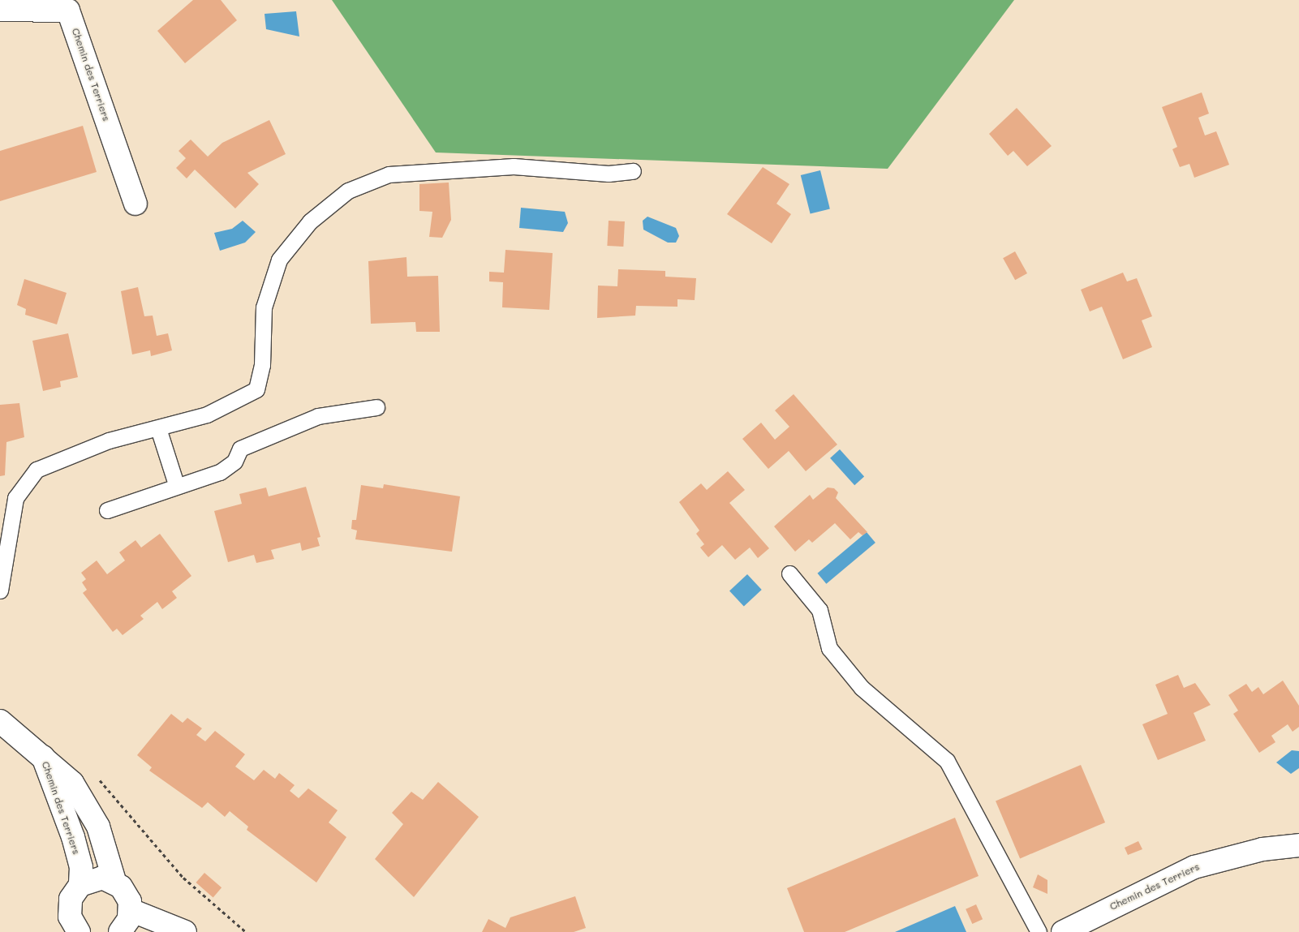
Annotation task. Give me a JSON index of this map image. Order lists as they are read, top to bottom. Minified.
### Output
{"streets":{"street":["Chemin des Terriers"]}}
